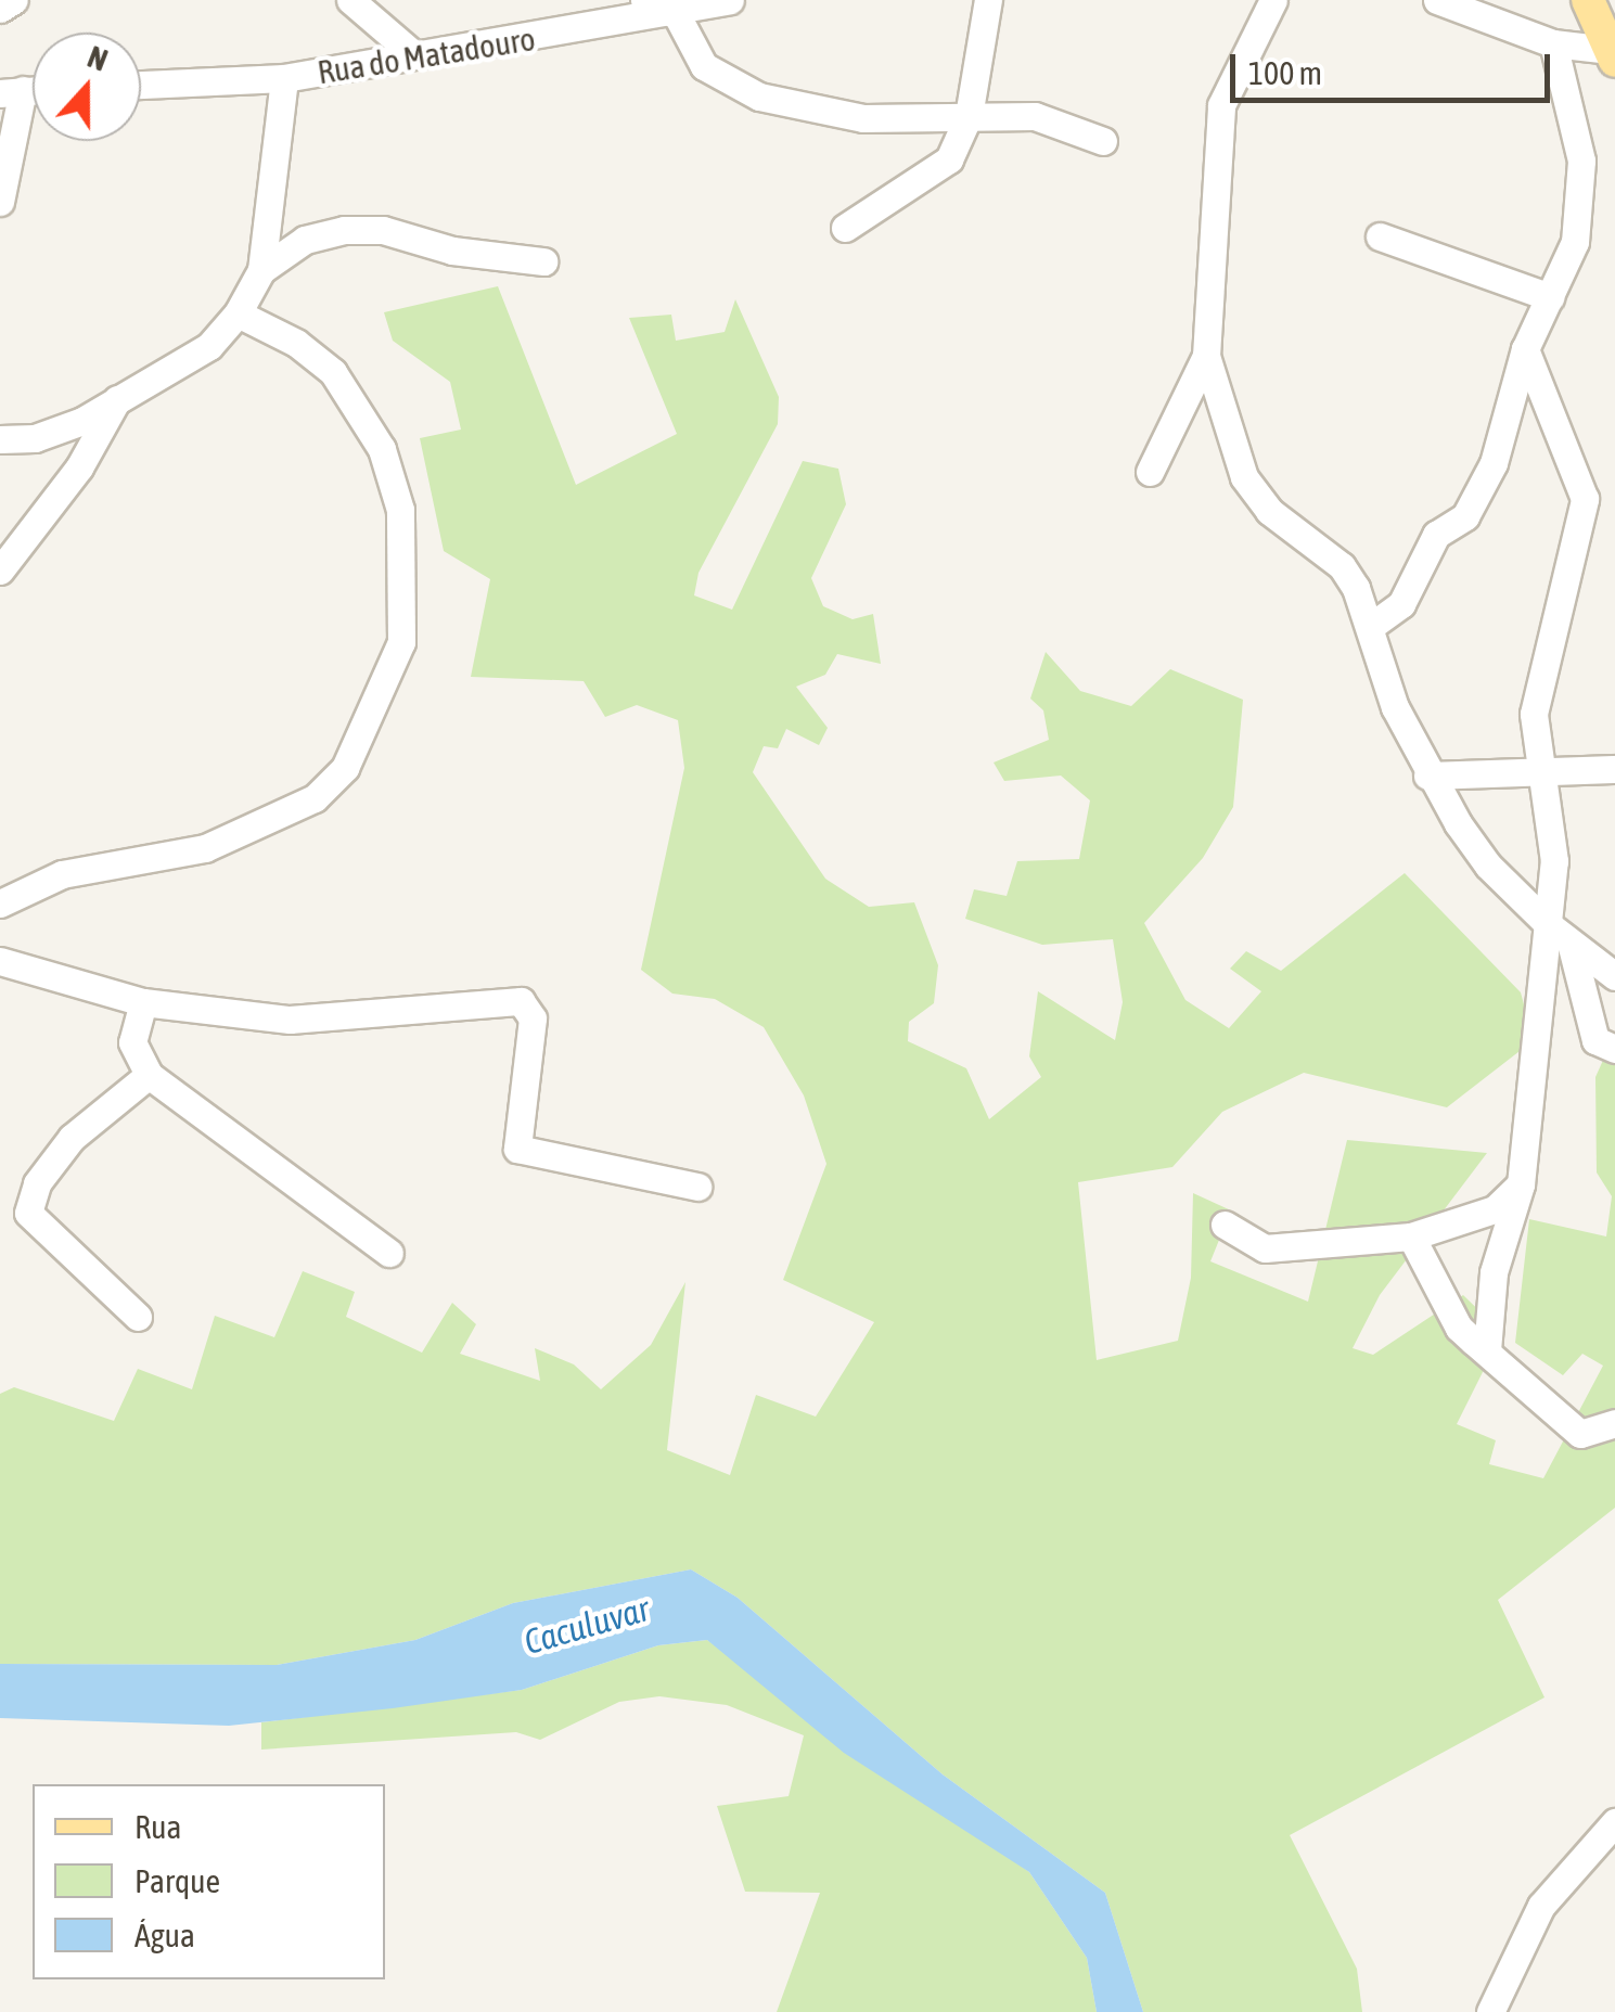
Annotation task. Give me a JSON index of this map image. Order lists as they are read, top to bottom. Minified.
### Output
{"streets":{"street":["Rua do Matadouro"]},"water":["Caculuvar"],"legend":["Rua","Parque","Água"],"scale_bar":"100 m","north":"top"}
